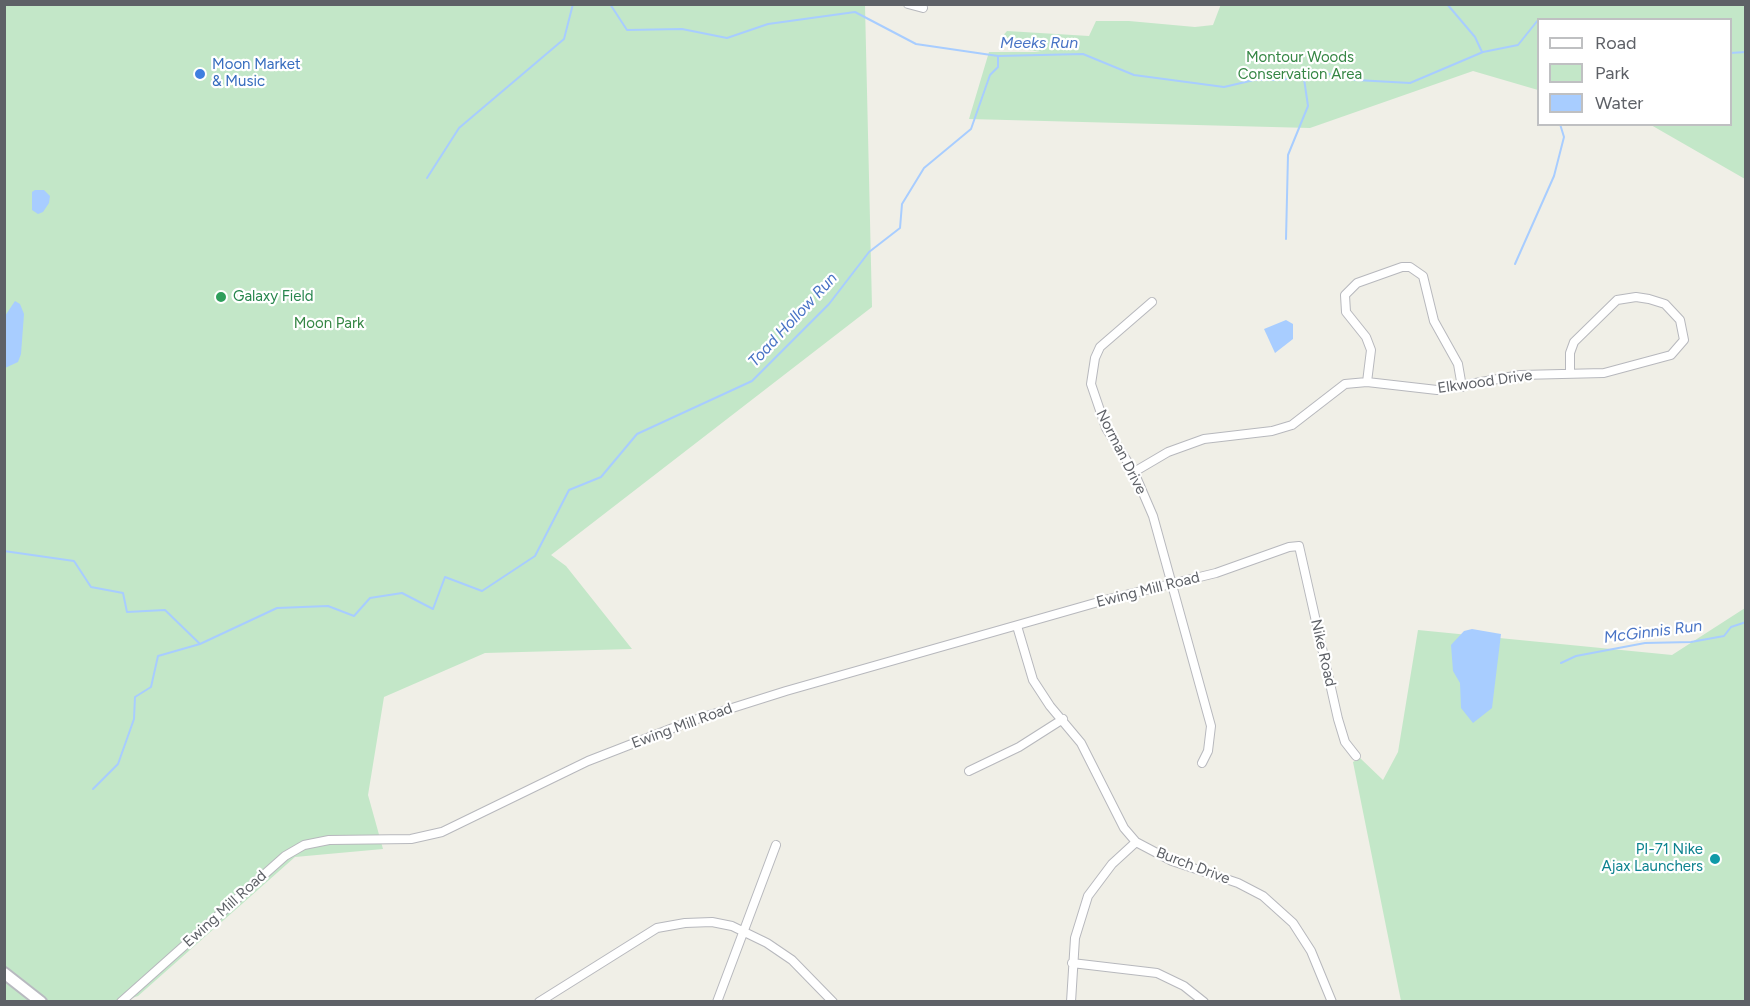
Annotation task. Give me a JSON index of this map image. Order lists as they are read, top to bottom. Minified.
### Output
{"streets":{"street":["Elkwood Drive","Norman Drive","Ewing Mill Road","Nike Road","Burch Drive"]},"crossings":[["Elkwood Drive","Norman Drive"],["Norman Drive","Ewing Mill Road"],["Ewing Mill Road","Nike Road"],["Ewing Mill Road","Burch Drive"]],"water":["Meeks Run","Toad Hollow Run","McGinnis Run"],"parks":["Montour Woods Conservation Area","Moon Park"],"places":["Moon Market & Music","Galaxy Field","PI-71 Nike Ajax Launchers"],"legend":["Road","Park","Water"]}
